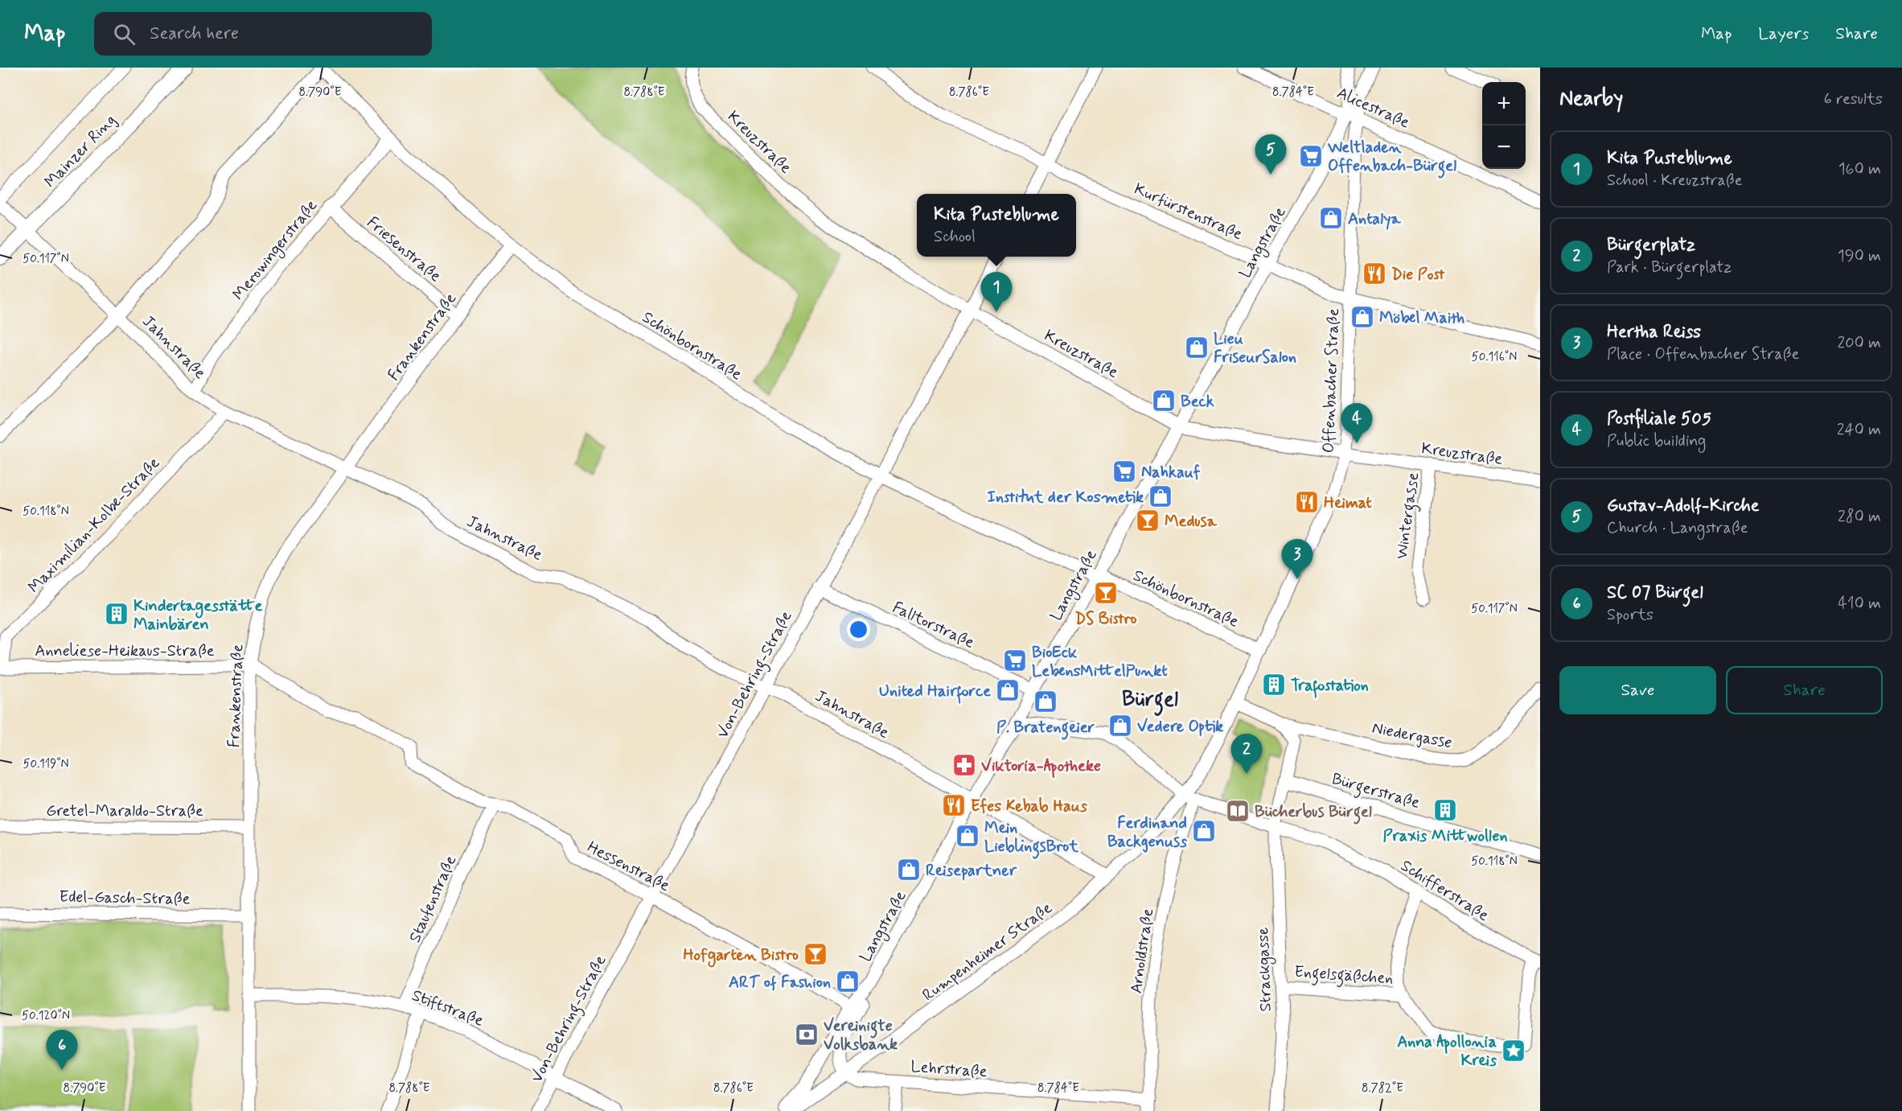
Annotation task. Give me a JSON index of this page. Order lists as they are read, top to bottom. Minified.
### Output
{"streets":{"street":["Alicestraße","Kreuzstraße","Mainzer Ring","Kurfürstenstraße","Langstraße","Friesenstraße","Merowingerstraße","Frankenstraße","Schönbornstraße","Jahnstraße","Offenbacher Straße","Wintergasse","Maximilian-Kolbe-Straße","Falltorstraße","Anneliese-Heikaus-Straße","Von-Behring-Straße","Niedergasse","Bürgerstraße","Gretel-Maraldo-Straße","Hessenstraße","Schifferstraße","Edel-Gasch-Straße","Staufenstraße","Rumpenheimer Straße","Arnoldstraße","Strackgasse","Engelsgäßchen","Stiftstraße","Lehrstraße"]},"crossings":[["Alicestraße","Langstraße"],["Alicestraße","Offenbacher Straße"],["Kreuzstraße","Langstraße"],["Kreuzstraße","Offenbacher Straße"],["Kreuzstraße","Wintergasse"],["Kreuzstraße","Von-Behring-Straße"],["Mainzer Ring","Jahnstraße"],["Kurfürstenstraße","Langstraße"],["Kurfürstenstraße","Offenbacher Straße"],["Langstraße","Schönbornstraße"],["Langstraße","Jahnstraße"],["Langstraße","Offenbacher Straße"],["Langstraße","Falltorstraße"],["Langstraße","Hessenstraße"],["Friesenstraße","Merowingerstraße"],["Friesenstraße","Frankenstraße"],["Merowingerstraße","Schönbornstraße"],["Merowingerstraße","Jahnstraße"],["Frankenstraße","Schönbornstraße"],["Frankenstraße","Jahnstraße"],["Frankenstraße","Anneliese-Heikaus-Straße"],["Frankenstraße","Gretel-Maraldo-Straße"],["Frankenstraße","Hessenstraße"],["Frankenstraße","Edel-Gasch-Straße"],["Frankenstraße","Stiftstraße"],["Schönbornstraße","Offenbacher Straße"],["Schönbornstraße","Von-Behring-Straße"],["Jahnstraße","Maximilian-Kolbe-Straße"],["Jahnstraße","Von-Behring-Straße"],["Jahnstraße","Rumpenheimer Straße"],["Offenbacher Straße","Schifferstraße"],["Offenbacher Straße","Rumpenheimer Straße"],["Offenbacher Straße","Arnoldstraße"],["Maximilian-Kolbe-Straße","Anneliese-Heikaus-Straße"],["Falltorstraße","Von-Behring-Straße"],["Anneliese-Heikaus-Straße","Hessenstraße"],["Von-Behring-Straße","Hessenstraße"],["Von-Behring-Straße","Stiftstraße"],["Niedergasse","Strackgasse"],["Bürgerstraße","Strackgasse"],["Hessenstraße","Staufenstraße"],["Schifferstraße","Rumpenheimer Straße"],["Schifferstraße","Arnoldstraße"],["Schifferstraße","Strackgasse"],["Schifferstraße","Engelsgäßchen"],["Staufenstraße","Stiftstraße"],["Rumpenheimer Straße","Arnoldstraße"],["Rumpenheimer Straße","Lehrstraße"],["Arnoldstraße","Lehrstraße"],["Strackgasse","Engelsgäßchen"]],"districts":["Bürgel"],"places":{"supermarket":["Weltladen Offenbach-Bürgel","Nahkauf","BioEck LebensMittelPunkt"],"shop":["Antalya","Möbel Maith","Lieu FriseurSalon","Beck","Institut der Kosmetik","United Hairforce","P. Bratengeier","Vedere Optik","Ferdinand Backgenuss","Mein LieblingsBrot","Reisepartner","ART of Fashion"],"restaurant":["Die Post","Heimat","Efes Kebab Haus"],"bar":["Medusa","DS Bistro","Hofgarten Bistro"],"building":["Kindertagesstätte Mainbären","Trafostation","Praxis Mittwollen"],"pharmacy":["Viktoria-Apotheke"],"library":["Bücherbus Bürgel"],"bank":["Vereinigte Volksbank"],"place":["Anna Apollonia Kreis"]},"page":{"header":"Map","search":"Search here","nav":["Map","Layers","Share"],"heading":["Nearby","6 results"],"map_buttons":["+","−"],"list":[{"mark":"1","name":"Kita Pusteblume","note":"School · Kreuzstraße","value":"160 m"},{"mark":"2","name":"Bürgerplatz","note":"Park · Bürgerplatz","value":"190 m"},{"mark":"3","name":"Hertha Reiss","note":"Place · Offenbacher Straße","value":"200 m"},{"mark":"4","name":"Postfiliale 505","note":"Public building","value":"240 m"},{"mark":"5","name":"Gustav-Adolf-Kirche","note":"Church · Langstraße","value":"280 m"},{"mark":"6","name":"SC 07 Bürgel","note":"Sports","value":"410 m"}],"pins":["5","1","4","3","2","6"],"popup":["Kita Pusteblume","School"],"buttons":["Save","Share"]},"coordinates":["8.790°E","8.788°E","8.786°E","8.784°E","50.117°N","50.116°N","50.118°N","50.119°N","50.120°N","8.782°E"]}
